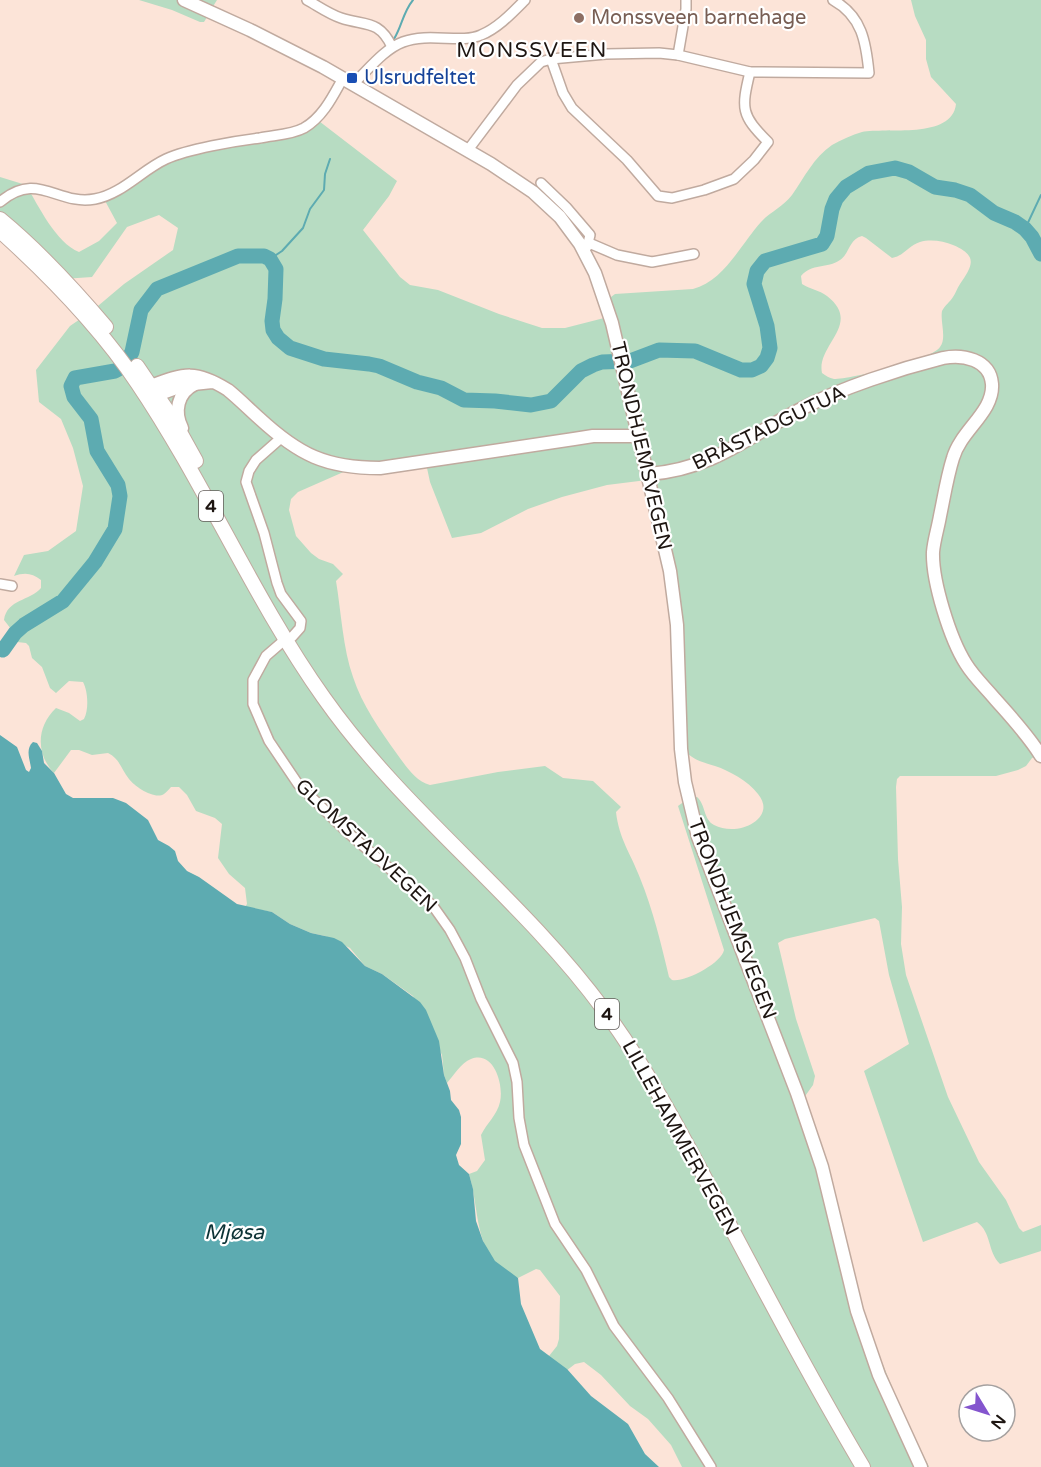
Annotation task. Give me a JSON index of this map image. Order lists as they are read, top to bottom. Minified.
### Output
{"streets":{"highway":["4","LILLEHAMMERVEGEN"],"main road":["BRÅSTADGUTUA","TRONDHJEMSVEGEN"],"street":["GLOMSTADVEGEN"]},"crossings":[["BRÅSTADGUTUA","TRONDHJEMSVEGEN"]],"districts":["MONSSVEEN"],"water":["Mjøsa"],"places":{"other":["Monssveen barnehage"],"transit":["Ulsrudfeltet"]},"north":"bottom right"}
